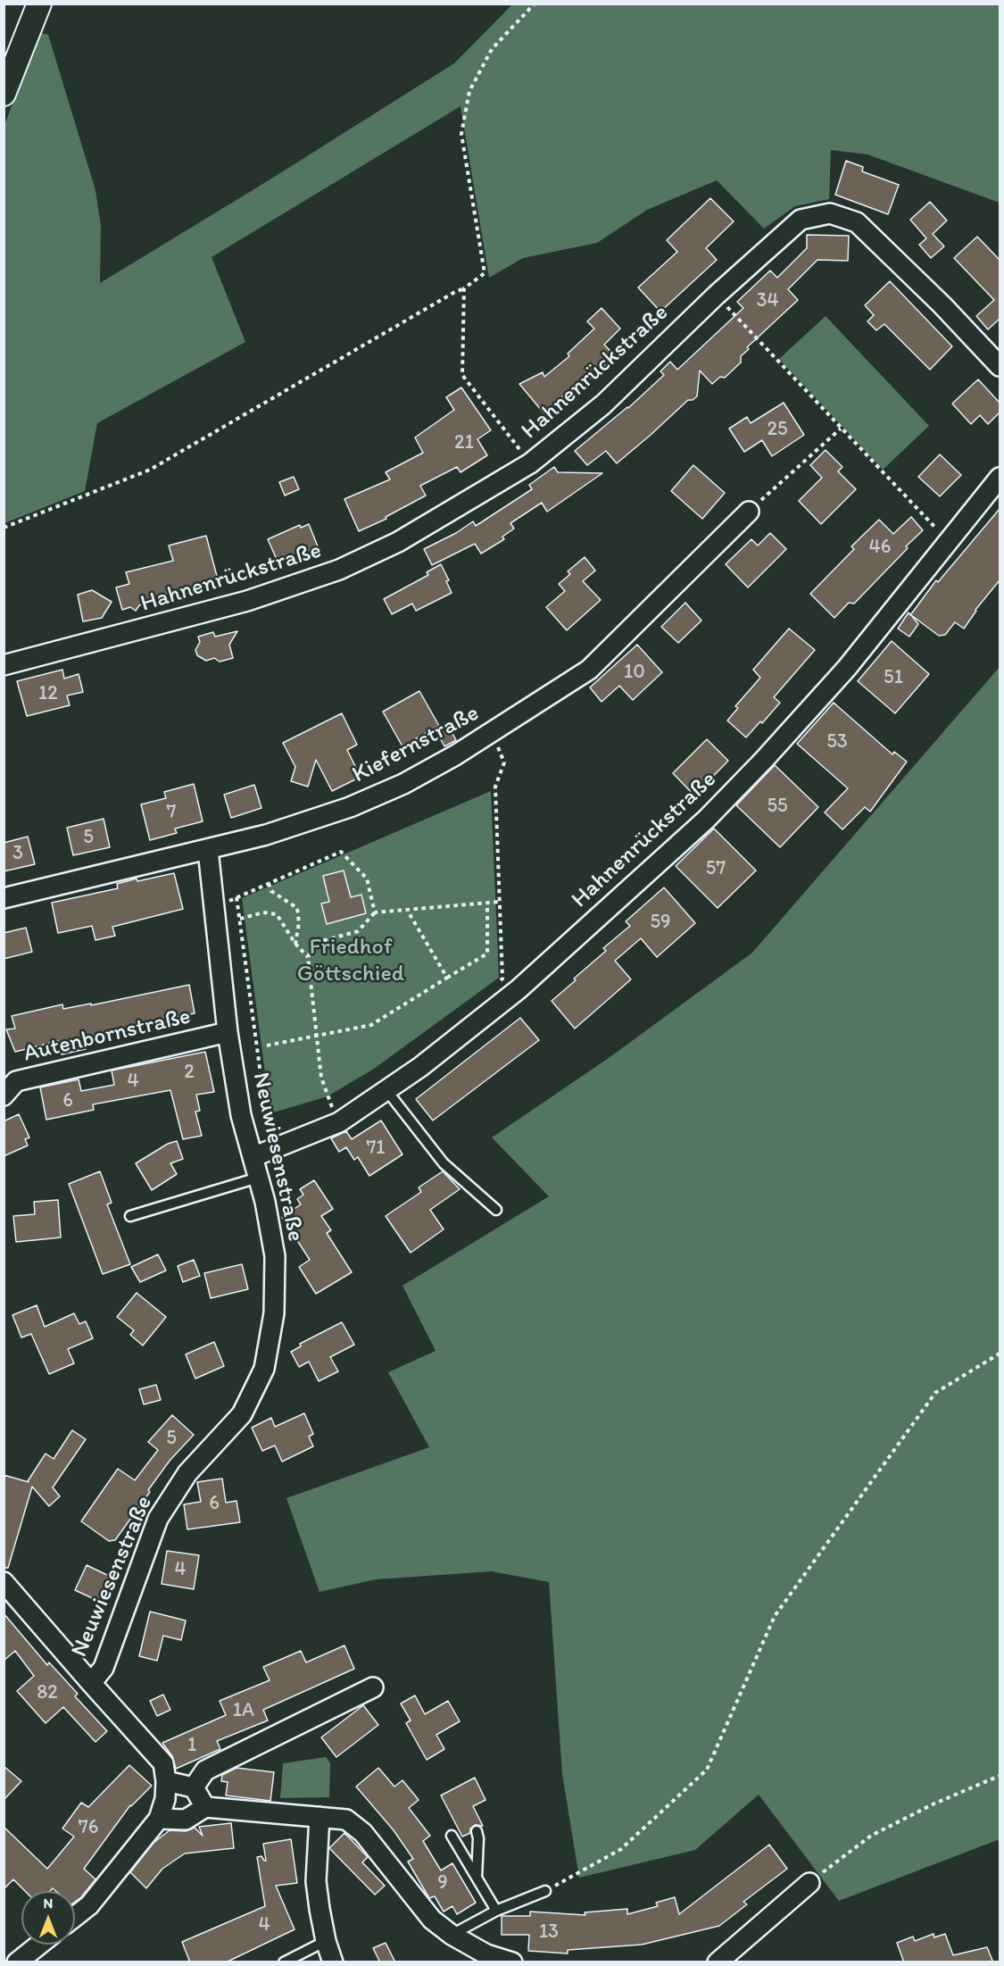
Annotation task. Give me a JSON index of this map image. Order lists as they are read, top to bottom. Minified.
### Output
{"streets":{"street":["Hahnenrückstraße","Kiefernstraße","Autenbornstraße","Neuwiesenstraße"]},"crossings":[["Hahnenrückstraße","Neuwiesenstraße"],["Kiefernstraße","Neuwiesenstraße"],["Autenbornstraße","Neuwiesenstraße"]],"parks":["Friedhof Göttschied"],"house_numbers":["34","25","21","46","10","51","12","53","55","7","5","3","57","59","2","4","6","71","5","6","4","82","1A","1","76","9","4","13"],"north":"top"}
